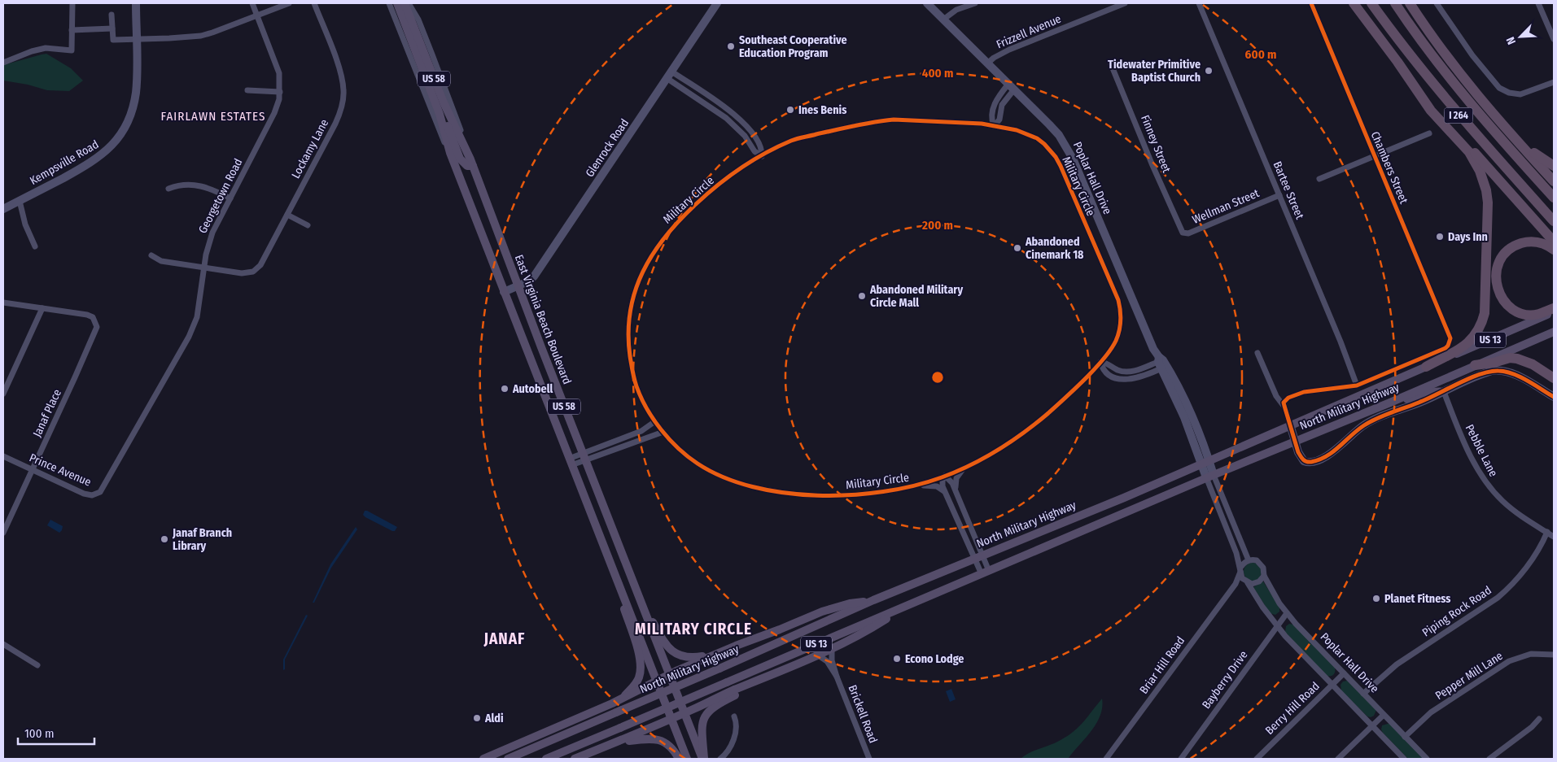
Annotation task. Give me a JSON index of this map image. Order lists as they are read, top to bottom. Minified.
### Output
{"streets":{"highway":["I 264"],"main road":["US 58","East Virginia Beach Boulevard","US 13","North Military Highway"],"street":["Frizzell Avenue","Finney Street","Glenrock Road","Lockamy Lane","Kempsville Road","Chambers Street","Poplar Hall Drive","Military Circle","Bartee Street","Georgetown Road","Wellman Street","Janaf Place","Pebble Lane","Prince Avenue","Piping Rock Road","Briar Hill Road","Pepper Mill Lane","Bayberry Drive","Berry Hill Road","Brickell Road"]},"crossings":[["Frizzell Avenue","Poplar Hall Drive"],["US 58","Glenrock Road"],["Finney Street","Wellman Street"],["Glenrock Road","East Virginia Beach Boulevard"],["Lockamy Lane","Georgetown Road"],["Chambers Street","Bartee Street"],["Poplar Hall Drive","North Military Highway"],["Poplar Hall Drive","Piping Rock Road"],["Poplar Hall Drive","Briar Hill Road"],["Poplar Hall Drive","Pepper Mill Lane"],["Poplar Hall Drive","Bayberry Drive"],["Poplar Hall Drive","Berry Hill Road"],["Bartee Street","Wellman Street"],["Georgetown Road","Prince Avenue"],["Janaf Place","Prince Avenue"],["Pebble Lane","Piping Rock Road"]],"districts":["FAIRLAWN ESTATES","MILITARY CIRCLE","JANAF"],"places":["Southeast Cooperative Education Program","Tidewater Primitive Baptist Church","Ines Benis","Days Inn","Abandoned Cinemark 18","Abandoned Military Circle Mall","Autobell","Janaf Branch Library","Planet Fitness","Econo Lodge","Aldi"],"scale_bar":"100 m","north":"bottom left","rings":["600 m","400 m","200 m"]}
